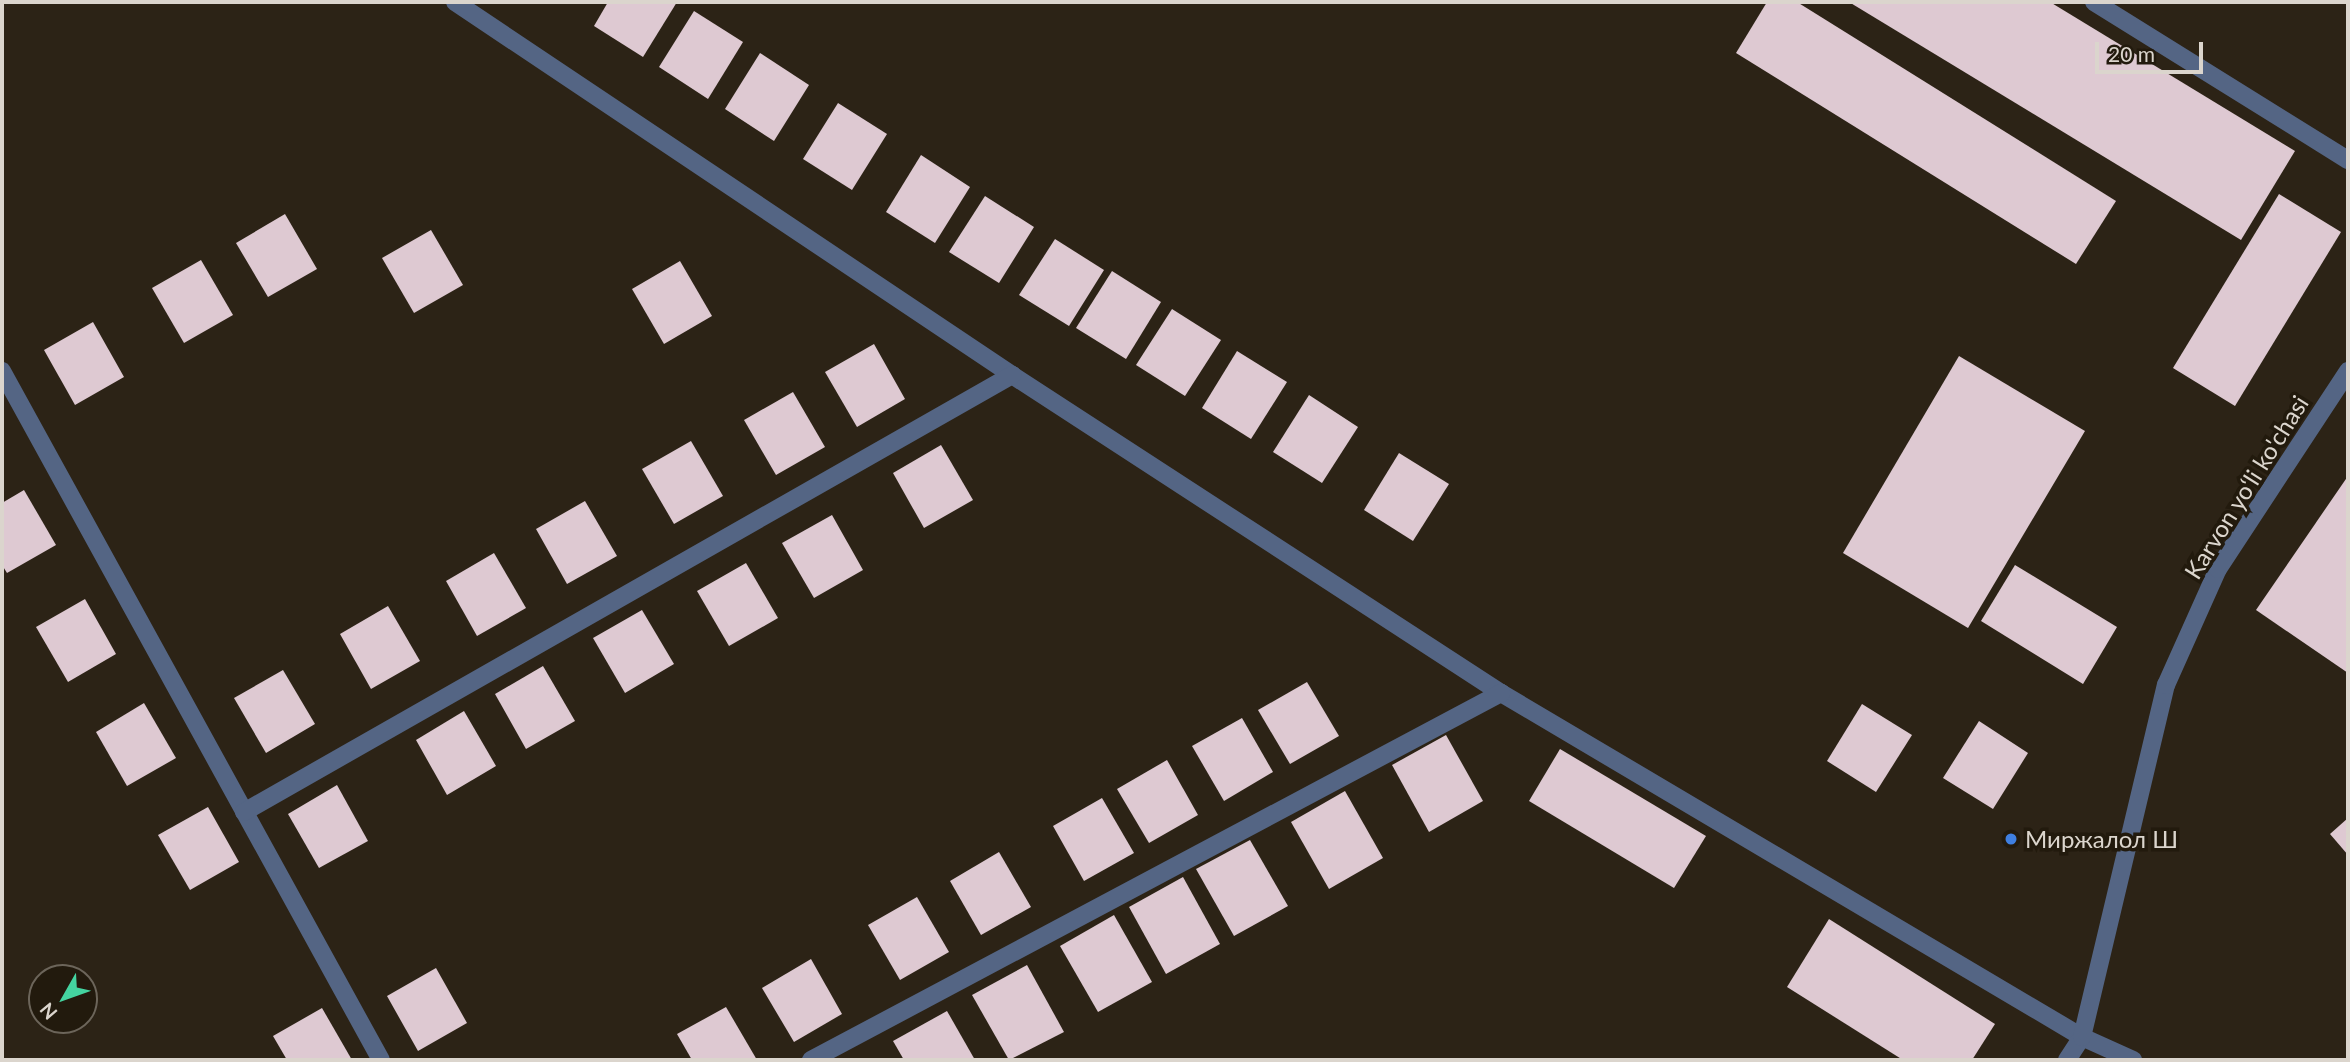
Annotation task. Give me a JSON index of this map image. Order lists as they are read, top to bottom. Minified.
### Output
{"streets":{"street":["Karvon yo‘li ko'chasi"]},"places":["Миржалол Ш"],"scale_bar":"20 m","north":"bottom left"}
